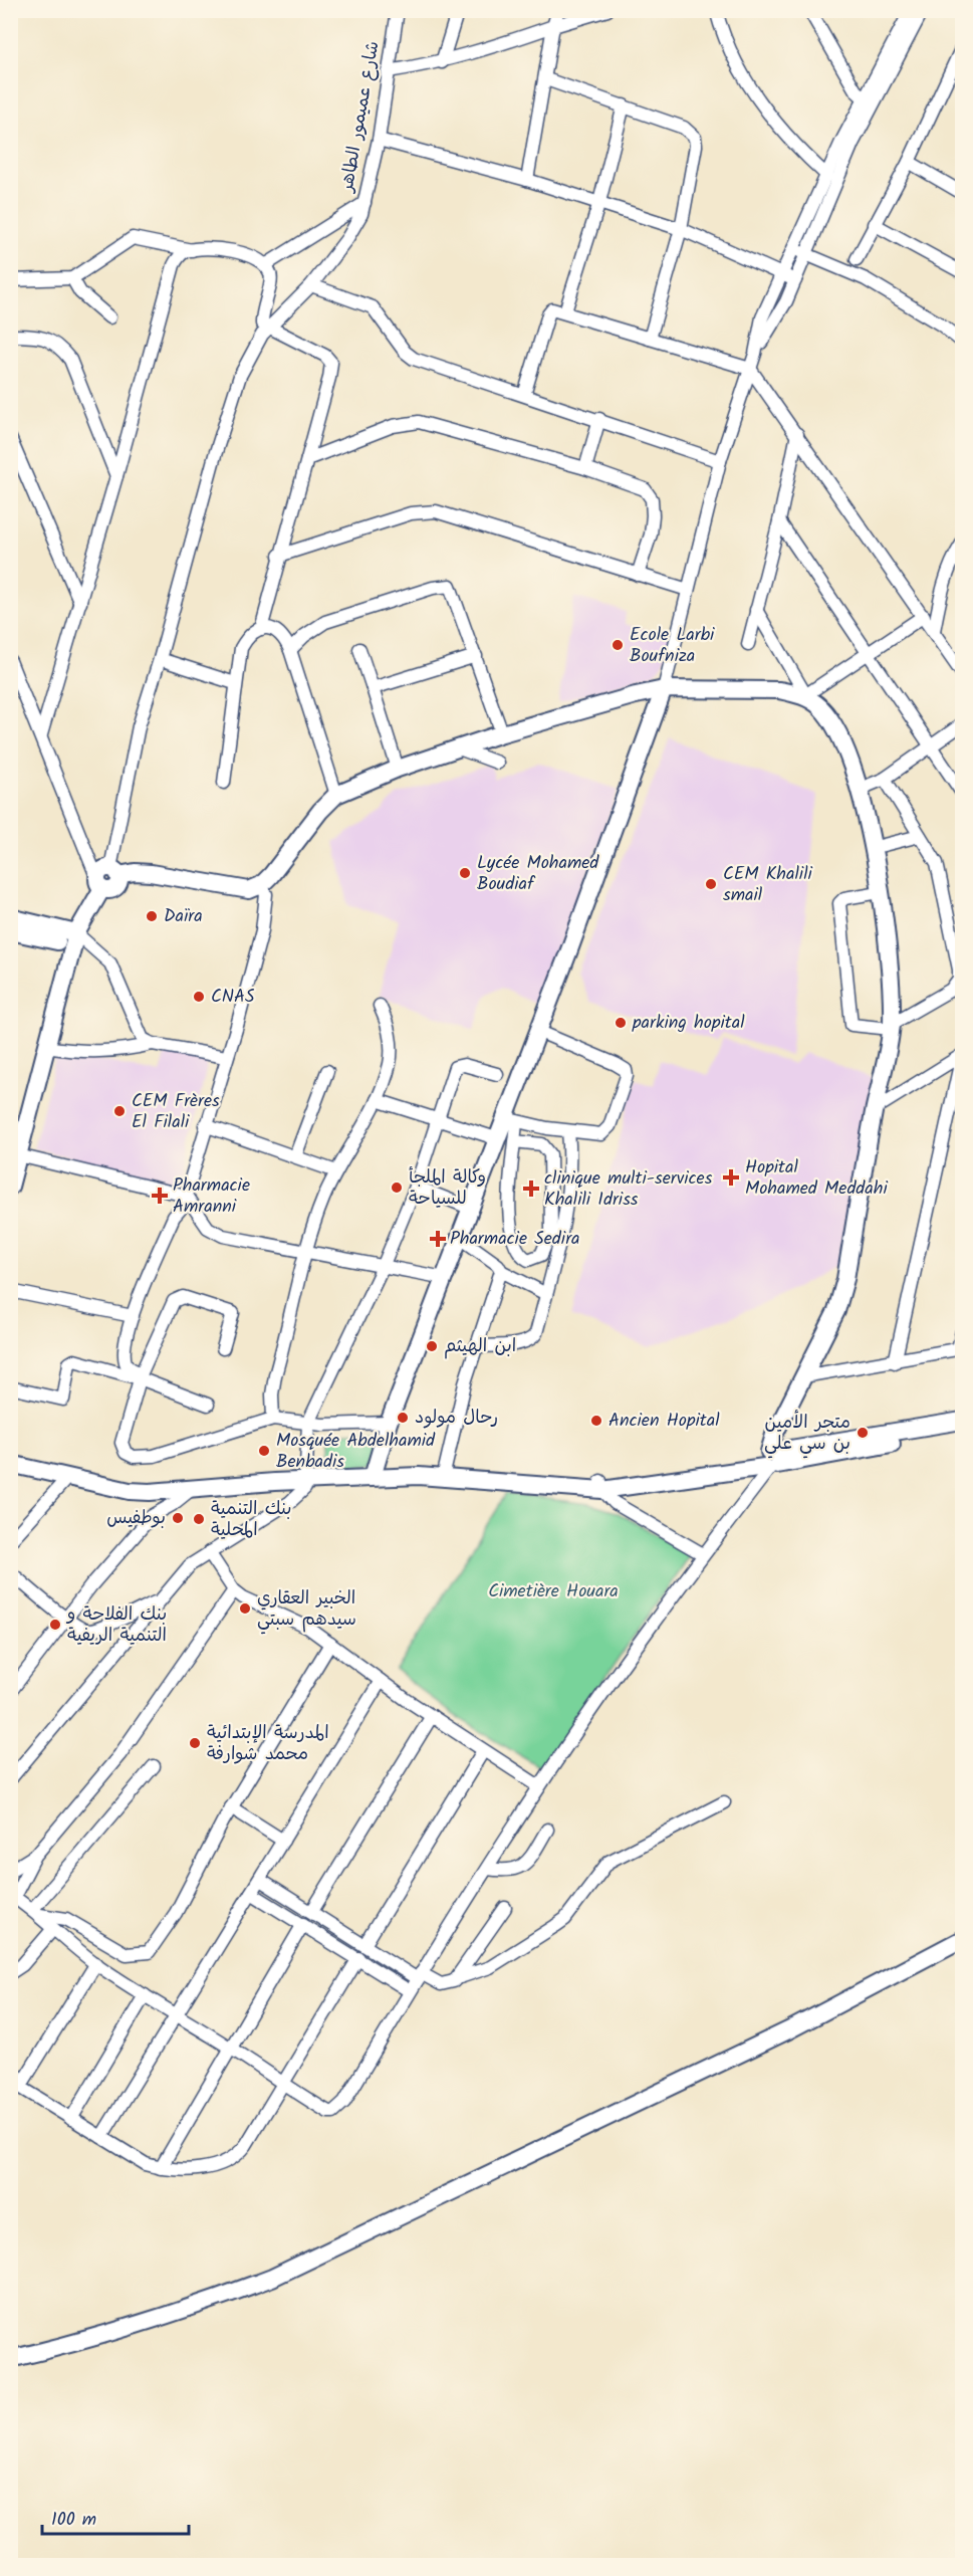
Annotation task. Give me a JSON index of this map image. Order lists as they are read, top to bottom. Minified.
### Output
{"streets":{"street":["شارع عميمور الطاهر"]},"parks":["Cimetière Houara"],"places":{"other":["Ecole Larbi Boufniza","Lycée Mohamed Boudiaf","CEM Khalili smail","Daïra","CNAS","parking hopital","CEM Frères El Filali","وكالة الملجأ للسياحة","ابن الهيثم","رحال مولود","Ancien Hopital","متجر الأمين بن سي علي","Mosquée Abdelhamid Benbadis","بوطفيس","بنك التنمية المحلية","الخبير العقاري سيدهم سبتي","بنك الفلاحة و التنمية الريفية","المدرسة الإبتدائية محمد شوارفة"],"health":["Hopital Mohamed Meddahi","clinique multi-services Khalili Idriss","Pharmacie Amranni","Pharmacie Sedira"]},"scale_bar":"100 m"}
